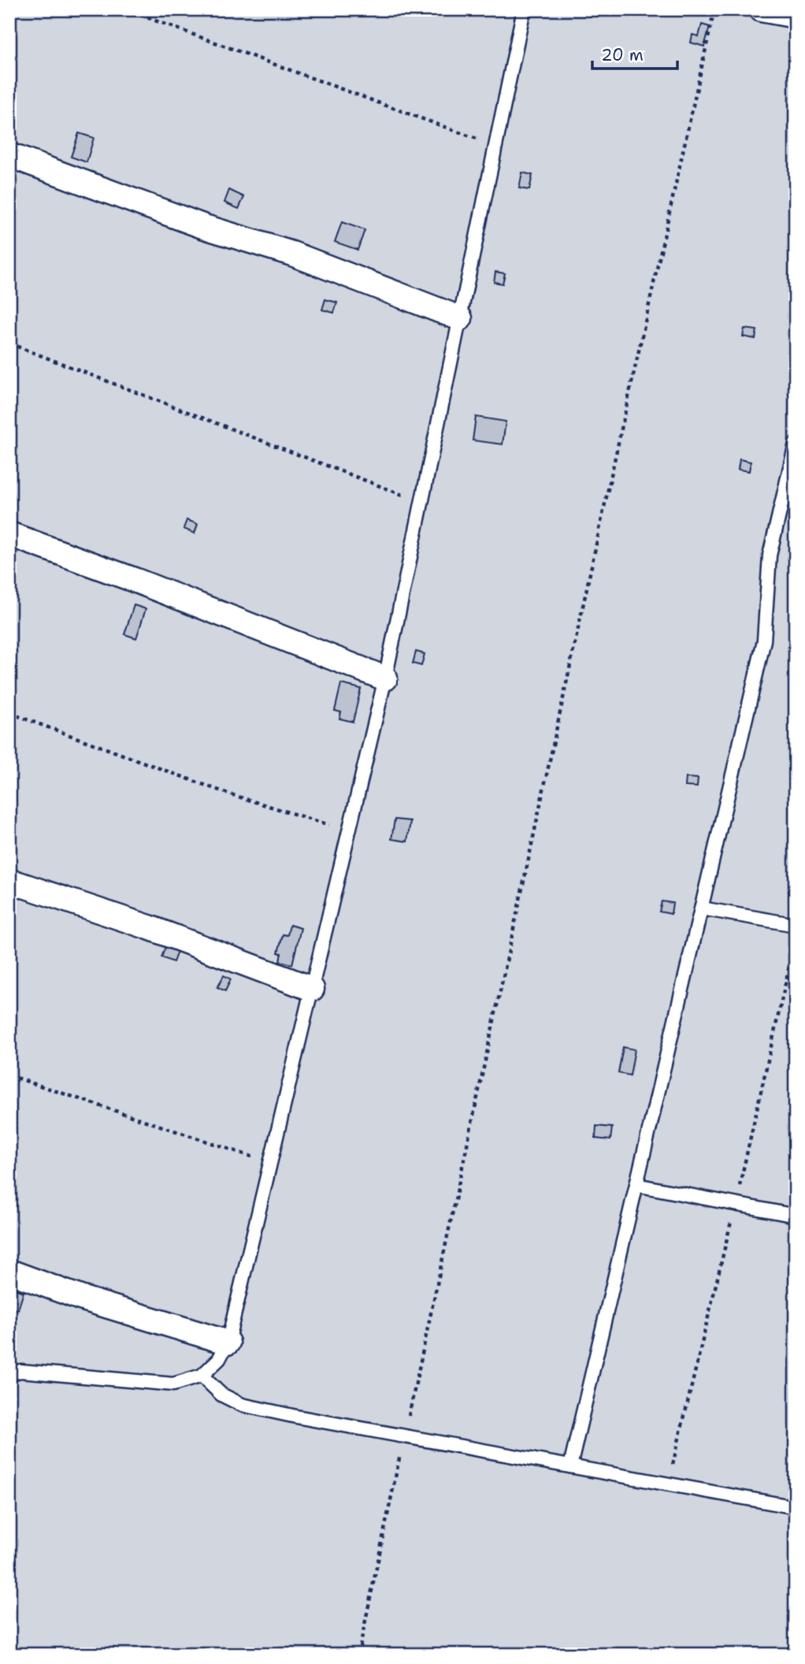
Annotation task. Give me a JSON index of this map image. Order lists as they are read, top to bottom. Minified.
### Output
{"scale_bar":"20 m"}
